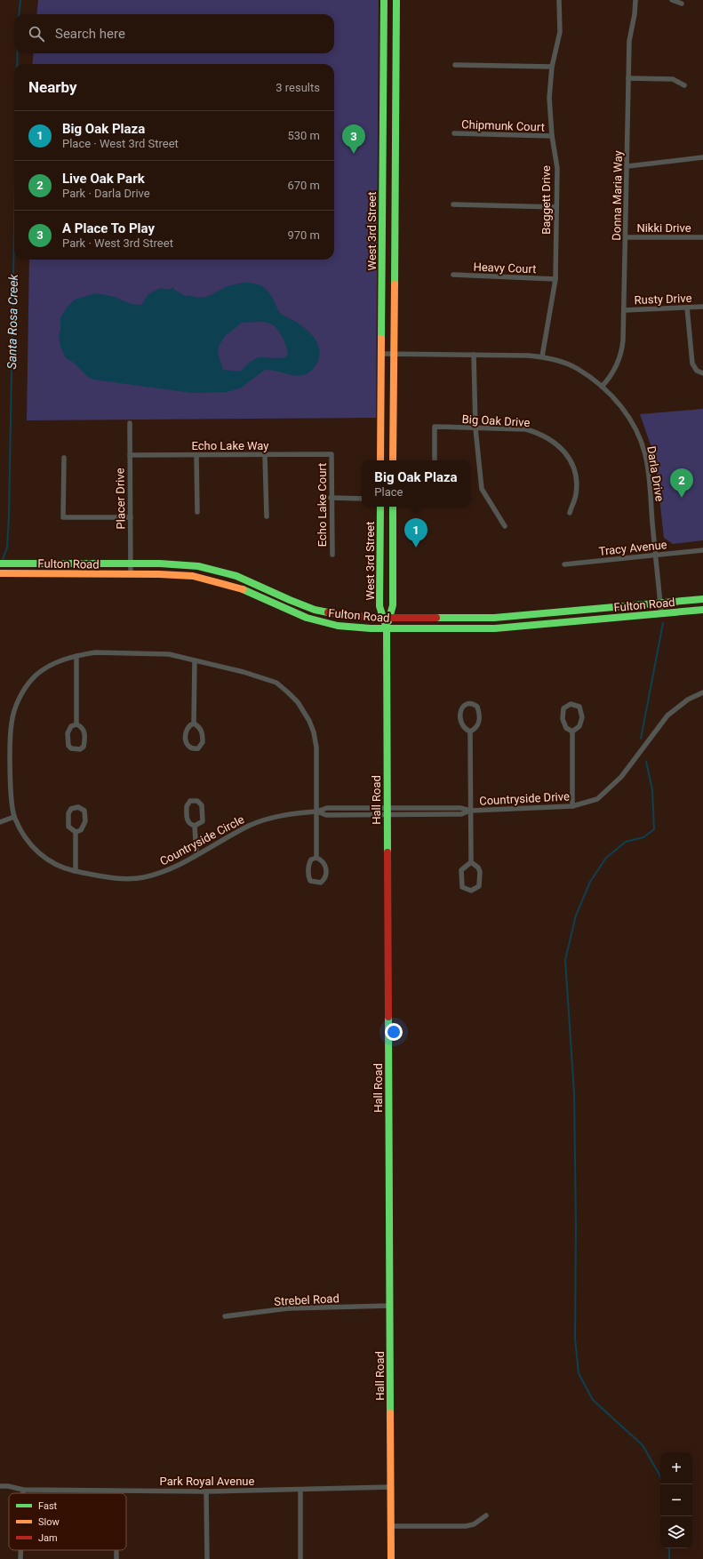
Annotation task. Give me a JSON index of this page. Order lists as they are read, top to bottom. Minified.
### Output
{"streets":{"main road":["West 3rd Street","Fulton Road","Hall Road"],"street":["Chipmunk Court","Donna Maria Way","Baggett Drive","Nikki Drive","Heavy Court","Rusty Drive","Big Oak Drive","Echo Lake Way","Darla Drive","Placer Drive","Echo Lake Court","Tracy Avenue","Countryside Drive","Countryside Circle","Strebel Road","Park Royal Avenue"]},"crossings":[["Chipmunk Court","Baggett Drive"],["Donna Maria Way","Nikki Drive"],["Donna Maria Way","Rusty Drive"],["Donna Maria Way","Darla Drive"],["Baggett Drive","Heavy Court"],["Baggett Drive","Darla Drive"],["West 3rd Street","Darla Drive"],["West 3rd Street","Fulton Road"],["West 3rd Street","Hall Road"],["Echo Lake Way","Placer Drive"],["Echo Lake Way","Echo Lake Court"],["Darla Drive","Tracy Avenue"],["Darla Drive","Fulton Road"],["Placer Drive","Fulton Road"],["Fulton Road","Hall Road"],["Countryside Drive","Hall Road"],["Countryside Drive","Countryside Circle"],["Hall Road","Strebel Road"],["Hall Road","Park Royal Avenue"]],"water":["Santa Rosa Creek"],"legend":["Fast","Slow","Jam"],"page":{"search":"Search here","heading":["Nearby","3 results"],"list":[{"mark":"1","name":"Big Oak Plaza","note":"Place · West 3rd Street","value":"530 m"},{"mark":"2","name":"Live Oak Park","note":"Park · Darla Drive","value":"670 m"},{"mark":"3","name":"A Place To Play","note":"Park · West 3rd Street","value":"970 m"}],"pins":["3","2","1"],"popup":["Big Oak Plaza","Place"],"map_buttons":["+","−"]}}
